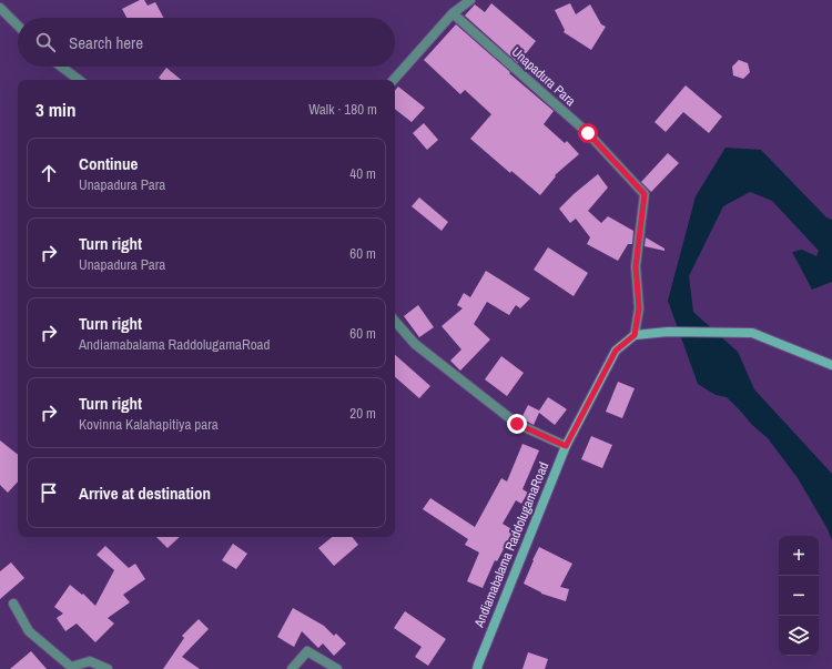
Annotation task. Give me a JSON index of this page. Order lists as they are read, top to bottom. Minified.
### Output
{"streets":{"street":["Unapadura Para","Andiamabalama RaddolugamaRoad"]},"crossings":[["Unapadura Para","Andiamabalama RaddolugamaRoad"]],"page":{"search":"Search here","heading":["3 min","Walk · 180 m"],"list":[["Continue","Unapadura Para","40 m"],["Turn right","Unapadura Para","60 m"],["Turn right","Andiamabalama RaddolugamaRoad","60 m"],["Turn right","Kovinna Kalahapitiya para","20 m"],"Arrive at destination"],"map_buttons":["+","−"]}}
